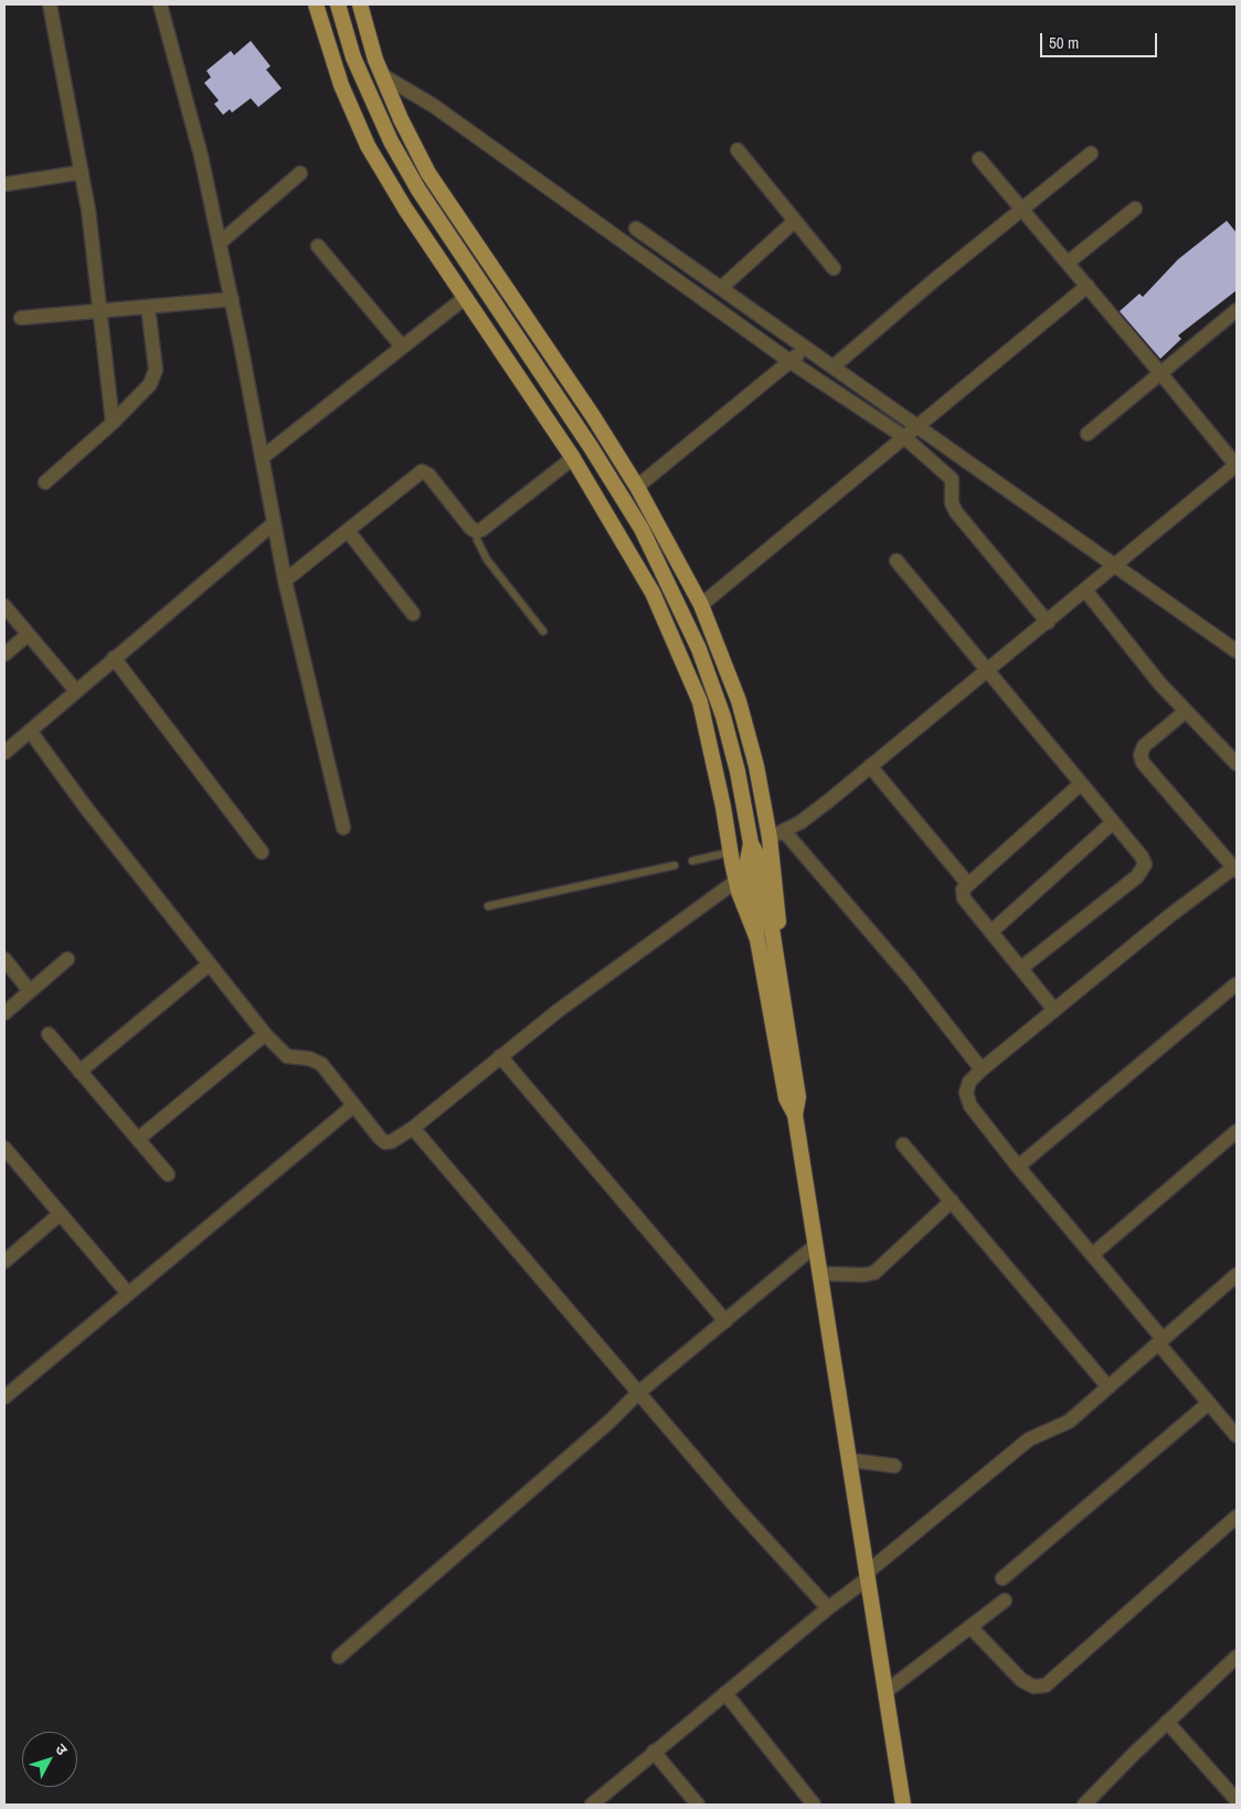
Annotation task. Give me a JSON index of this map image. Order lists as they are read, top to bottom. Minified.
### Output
{"scale_bar":"50 m","north":"top right"}
